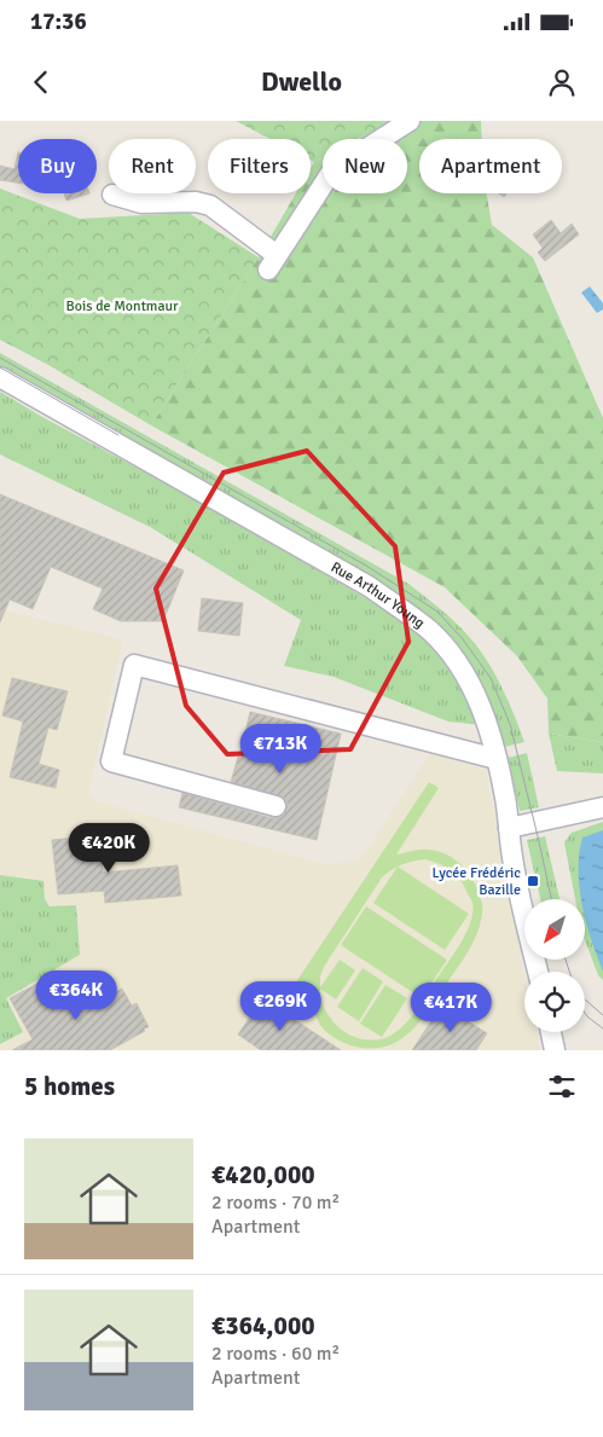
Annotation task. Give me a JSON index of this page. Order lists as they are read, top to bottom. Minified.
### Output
{"streets":{"street":["Rue Arthur Young"]},"parks":["Bois de Montmaur"],"places":{"transit":["Lycée Frédéric Bazille"]},"north":"bottom left","page":{"status":"17:36","header":"Dwello","chip":["Buy","Rent","Filters","New","Apartment"],"price":["€713K","€420K","€364K","€269K","€417K"],"heading":"5 homes","list":[{"name":"€420,000","note":"2 rooms · 70 m² · Apartment"},{"name":"€364,000","note":"2 rooms · 60 m² · Apartment"}]}}
